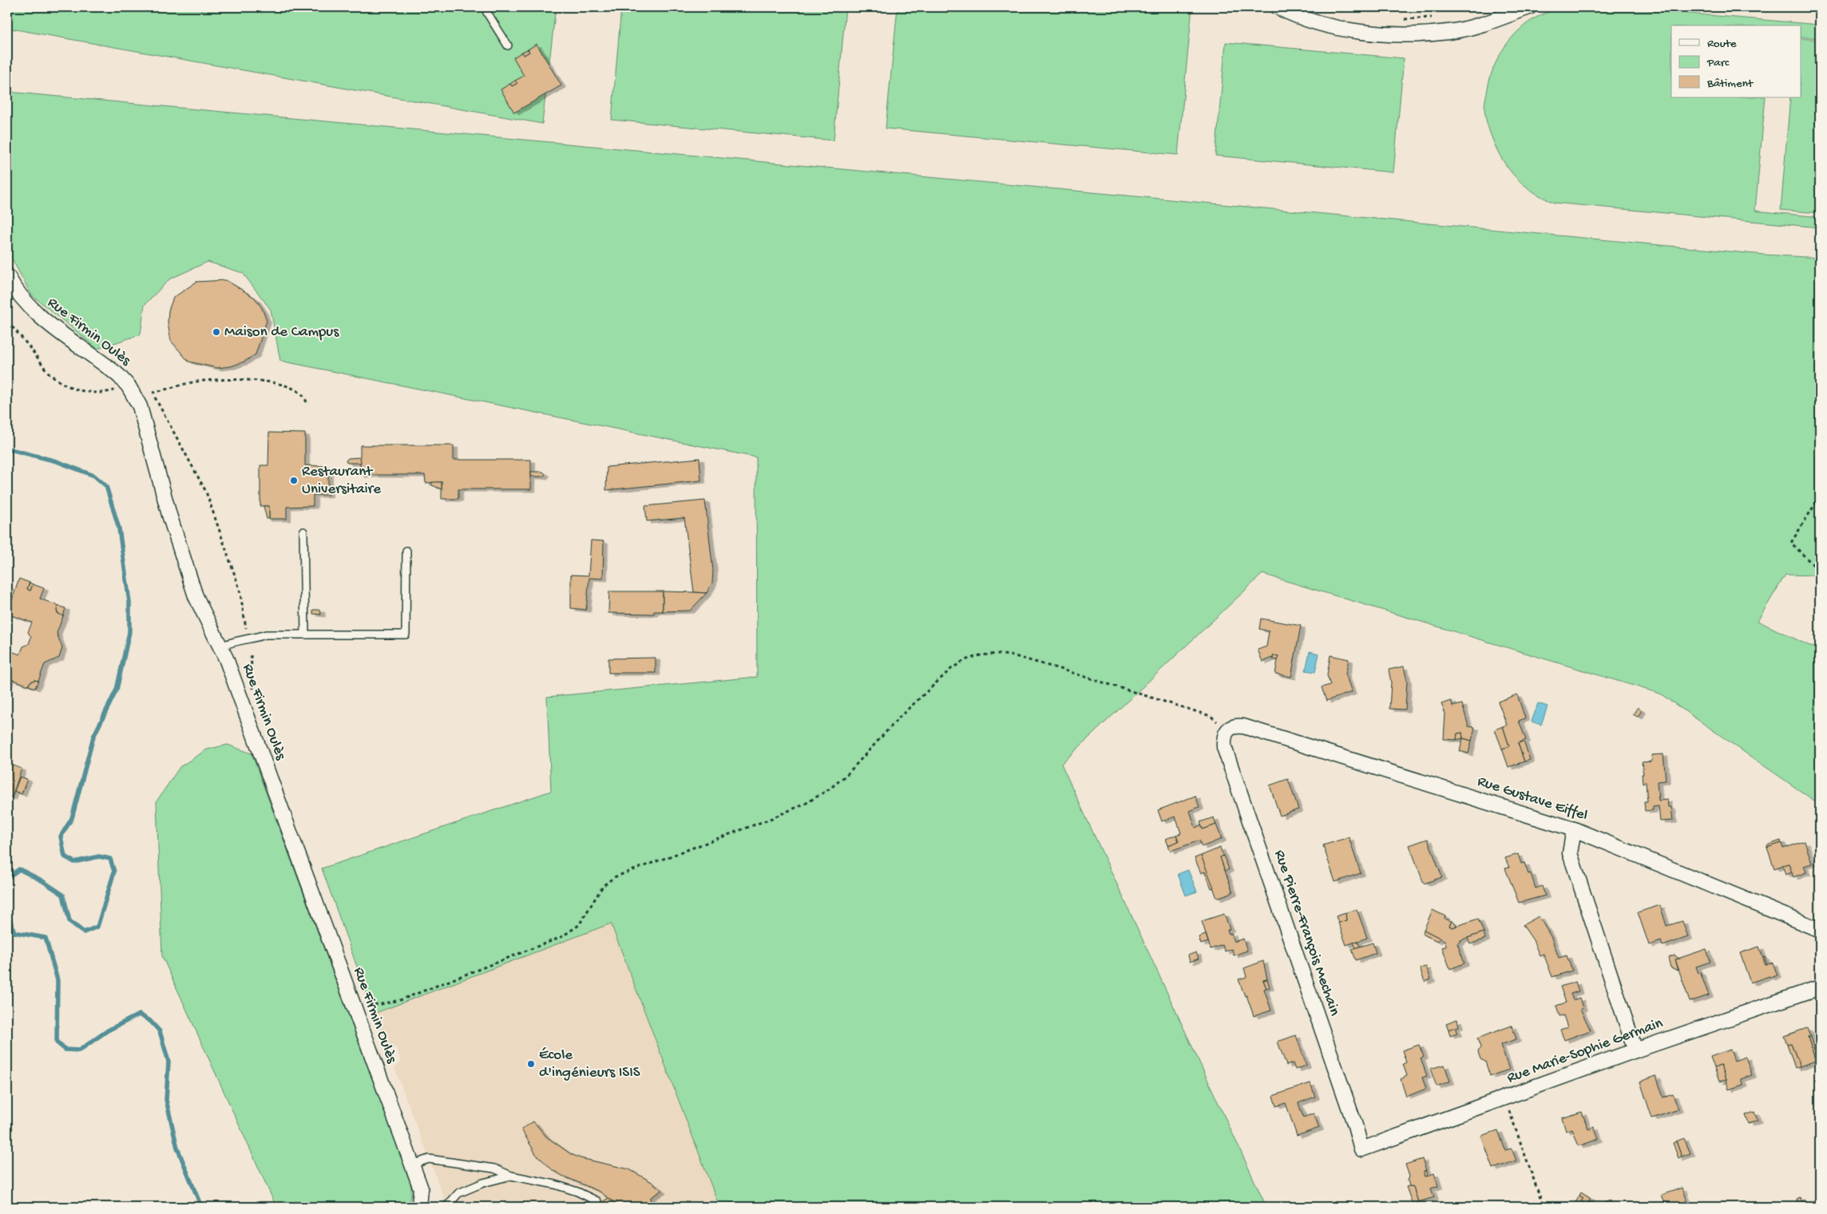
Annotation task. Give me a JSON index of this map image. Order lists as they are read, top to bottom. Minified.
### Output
{"streets":{"street":["Rue Firmin Oulès","Rue Gustave Eiffel","Rue Pierre-François Mechain","Rue Marie-Sophie Germain"]},"crossings":[["Rue Gustave Eiffel","Rue Pierre-François Mechain"],["Rue Pierre-François Mechain","Rue Marie-Sophie Germain"]],"places":["Maison de Campus","Restaurant Universitaire","École d'ingénieurs ISIS"],"legend":["Route","Parc","Bâtiment"]}
